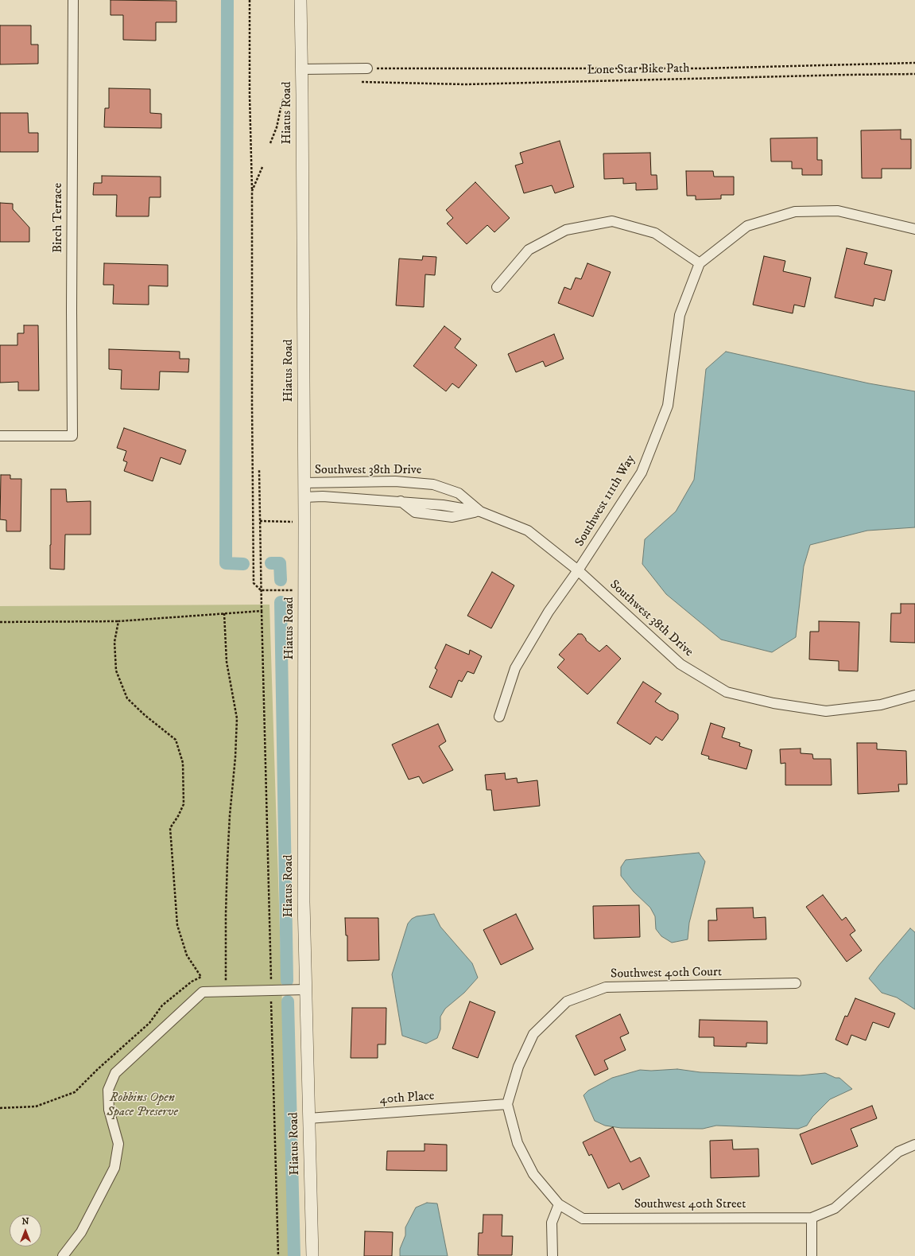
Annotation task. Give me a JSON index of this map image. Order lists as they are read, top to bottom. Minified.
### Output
{"streets":{"street":["Hiatus Road","Birch Terrace","Southwest 38th Drive","Southwest 111th Way","Southwest 40th Court","40th Place","Southwest 40th Street"],"path":["Lone Star Bike Path"]},"crossings":[["Hiatus Road","Southwest 38th Drive"],["Hiatus Road","40th Place"],["Southwest 38th Drive","Southwest 111th Way"],["Southwest 40th Court","40th Place"],["Southwest 40th Court","Southwest 40th Street"],["40th Place","Southwest 40th Street"]],"parks":["Robbins Open Space Preserve"],"north":"top"}
